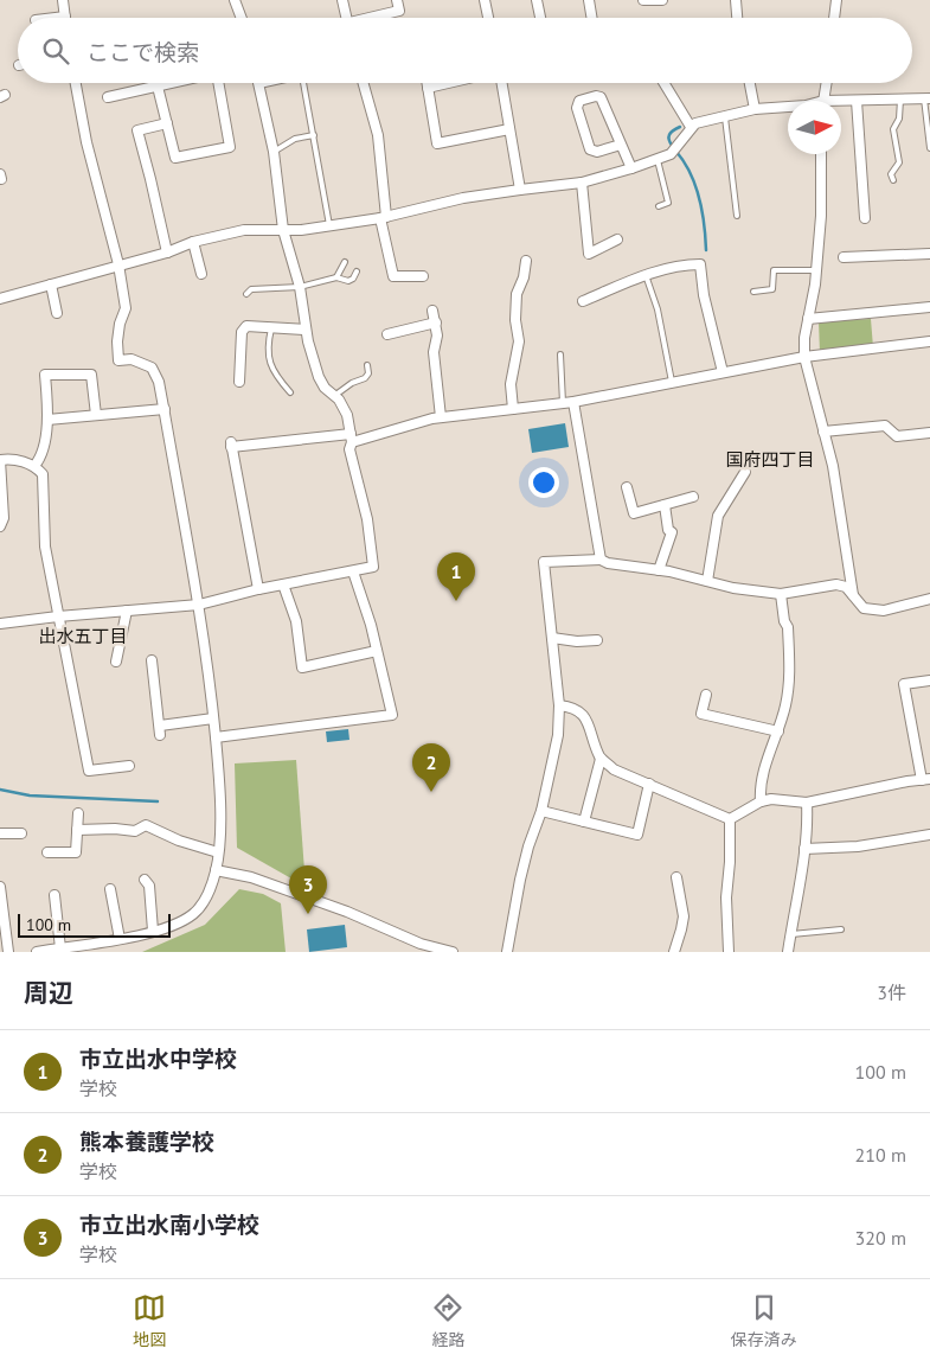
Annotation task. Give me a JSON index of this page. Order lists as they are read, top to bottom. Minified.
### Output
{"districts":["国府四丁目","出水五丁目"],"scale_bar":"100 m","north":"right","page":{"search":"ここで検索","pins":["1","2","3"],"scale":"100 m","heading":["周辺","3件"],"list":[{"mark":"1","name":"市立出水中学校","note":"学校","value":"100 m"},{"mark":"2","name":"熊本養護学校","note":"学校","value":"210 m"},{"mark":"3","name":"市立出水南小学校","note":"学校","value":"320 m"}],"nav":["地図","経路","保存済み"]}}
